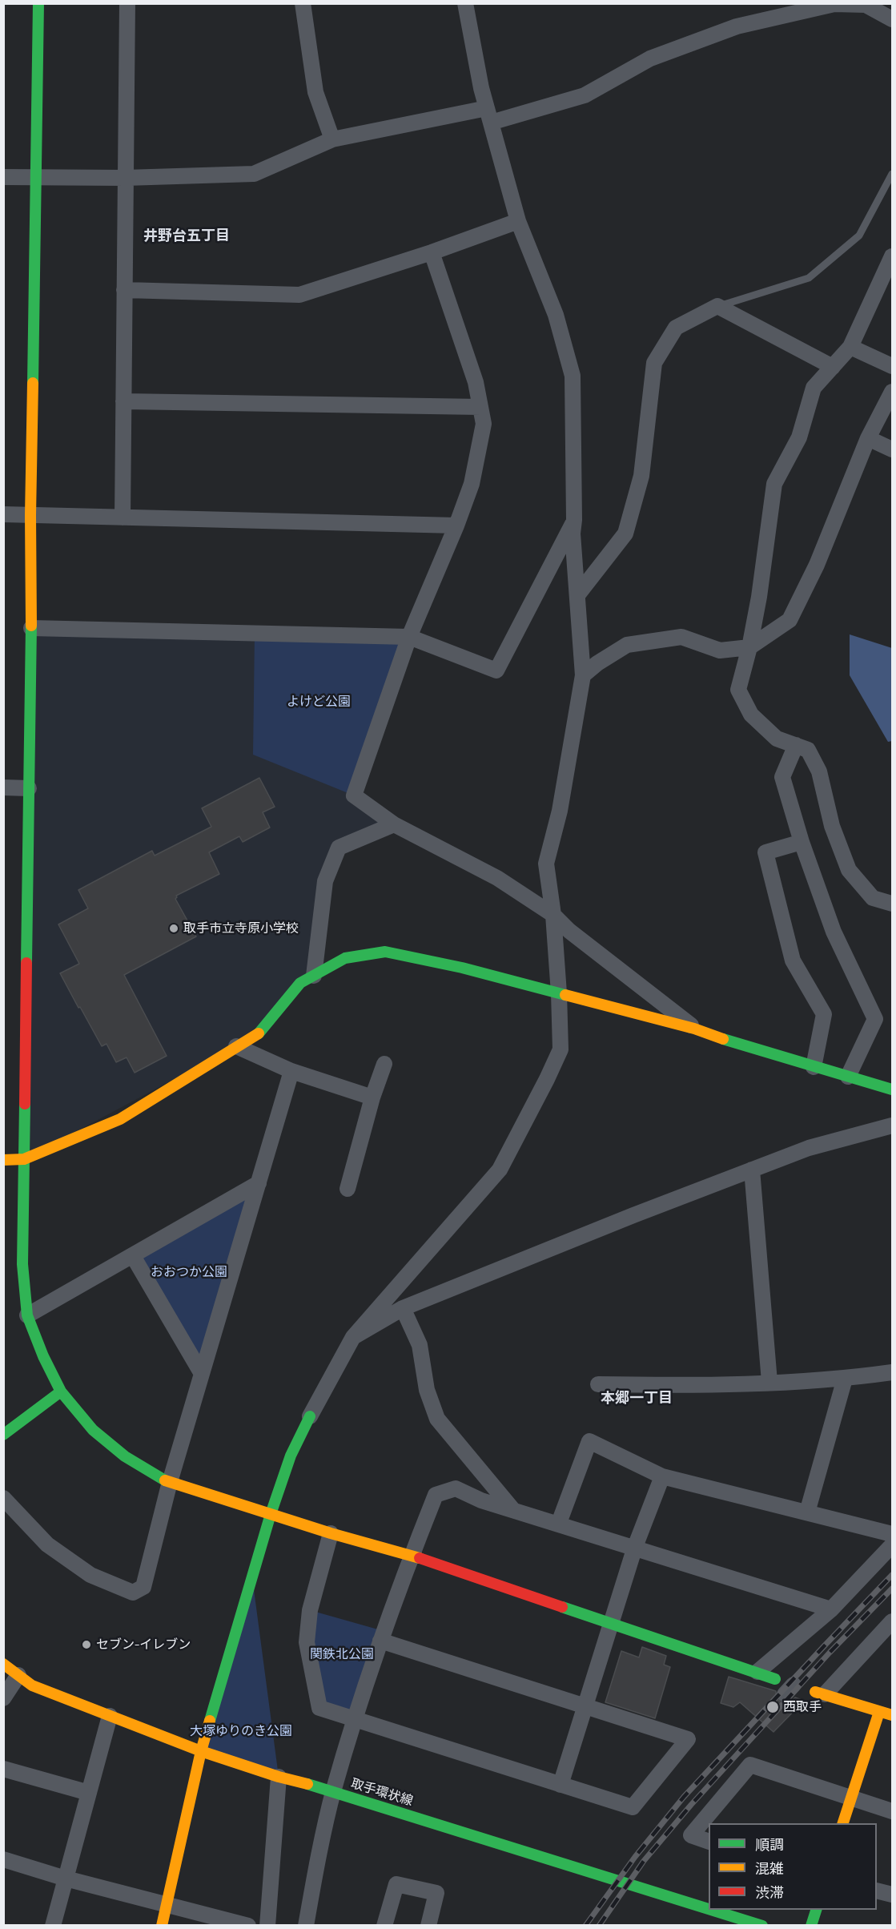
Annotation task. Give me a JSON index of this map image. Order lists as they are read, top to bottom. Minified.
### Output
{"streets":{"street":["取手環状線"]},"districts":["井野台五丁目","本郷一丁目"],"parks":["よけど公園","おおつか公園","関鉄北公園","大塚ゆりのき公園"],"places":["取手市立寺原小学校","セブン-イレブン","西取手"],"legend":["順調","混雑","渋滞"]}
